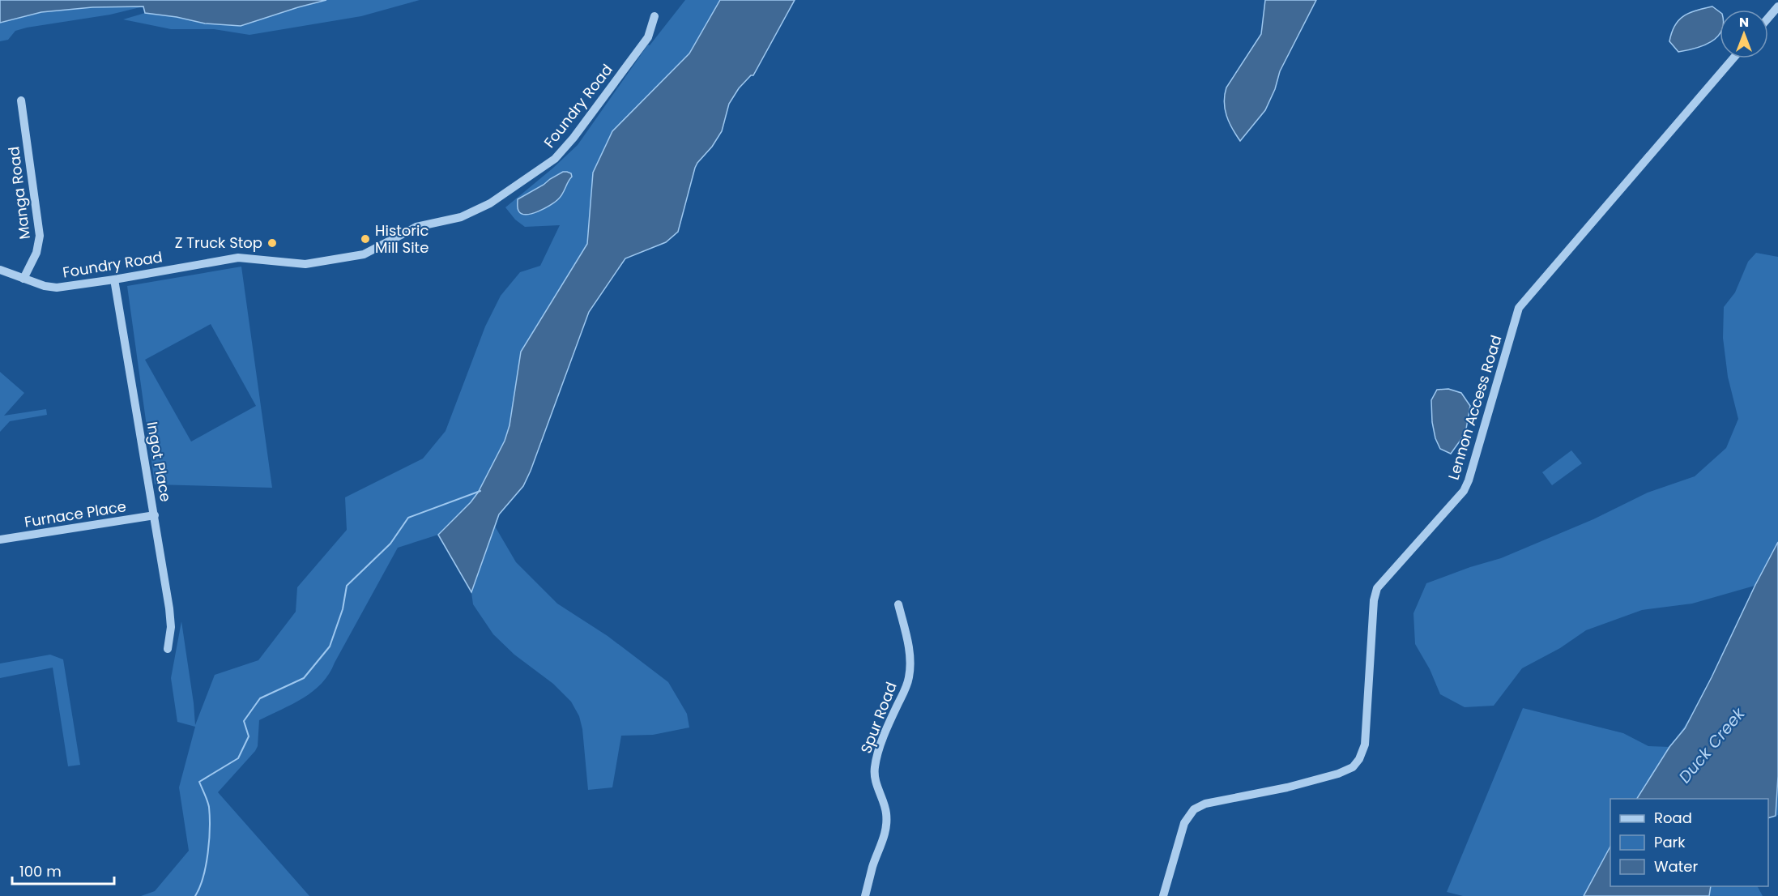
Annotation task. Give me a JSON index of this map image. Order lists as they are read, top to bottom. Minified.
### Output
{"streets":{"street":["Foundry Road","Manga Road","Lennon Access Road","Ingot Place","Furnace Place","Spur Road"]},"crossings":[["Foundry Road","Manga Road"],["Foundry Road","Ingot Place"],["Ingot Place","Furnace Place"]],"water":["Duck Creek"],"places":["Historic Mill Site","Z Truck Stop"],"legend":["Road","Park","Water"],"scale_bar":"100 m","north":"top"}
